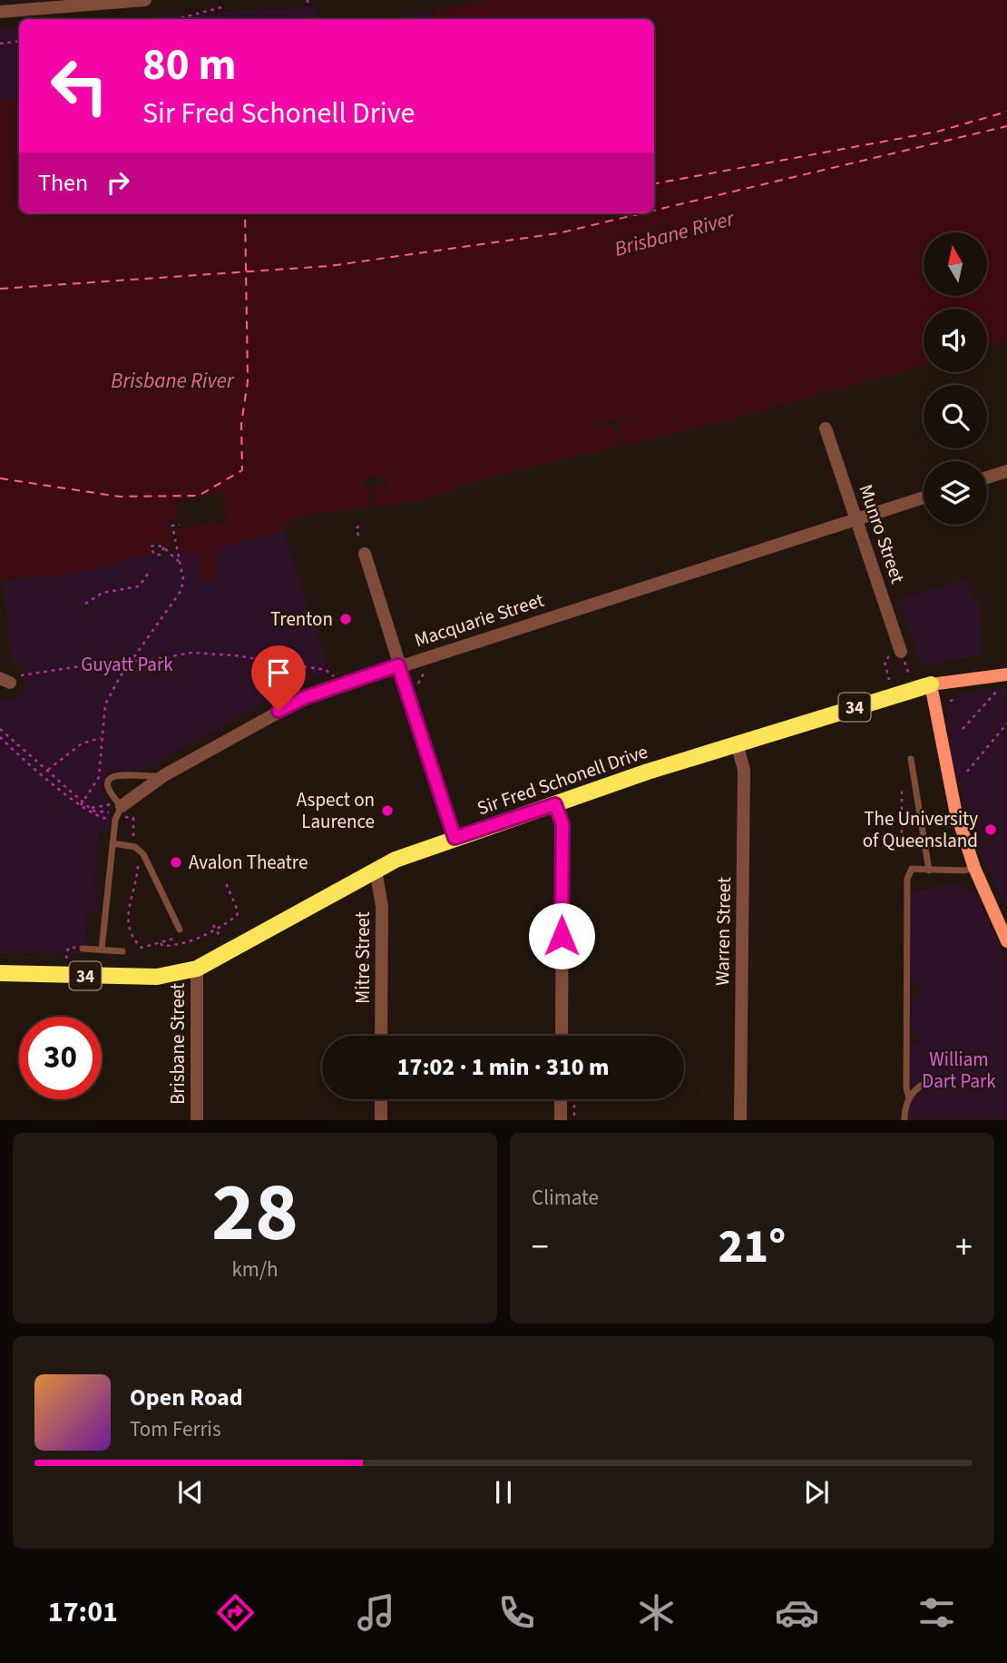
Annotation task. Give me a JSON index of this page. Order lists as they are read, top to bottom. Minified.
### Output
{"streets":{"main road":["34","Sir Fred Schonell Drive"],"street":["Munro Street","Macquarie Street","Warren Street","Mitre Street","Brisbane Street"]},"crossings":[["Munro Street","Macquarie Street"],["Sir Fred Schonell Drive","Warren Street"],["Sir Fred Schonell Drive","Mitre Street"],["Sir Fred Schonell Drive","Brisbane Street"]],"water":["Brisbane River"],"parks":["Guyatt Park","William Dart Park"],"places":["Trenton","Aspect on Laurence","The University of Queensland","Avalon Theatre"],"north":"top","page":{"turn":["80 m","Sir Fred Schonell Drive"],"then":"Then","limit":"30","trip":"17:02 · 1 min · 310 m","tile":[["28","km/h"],"Climate"],"heat":["−","21°","+"],"song":["Open Road","Tom Ferris"],"tabs":"17:01"}}
